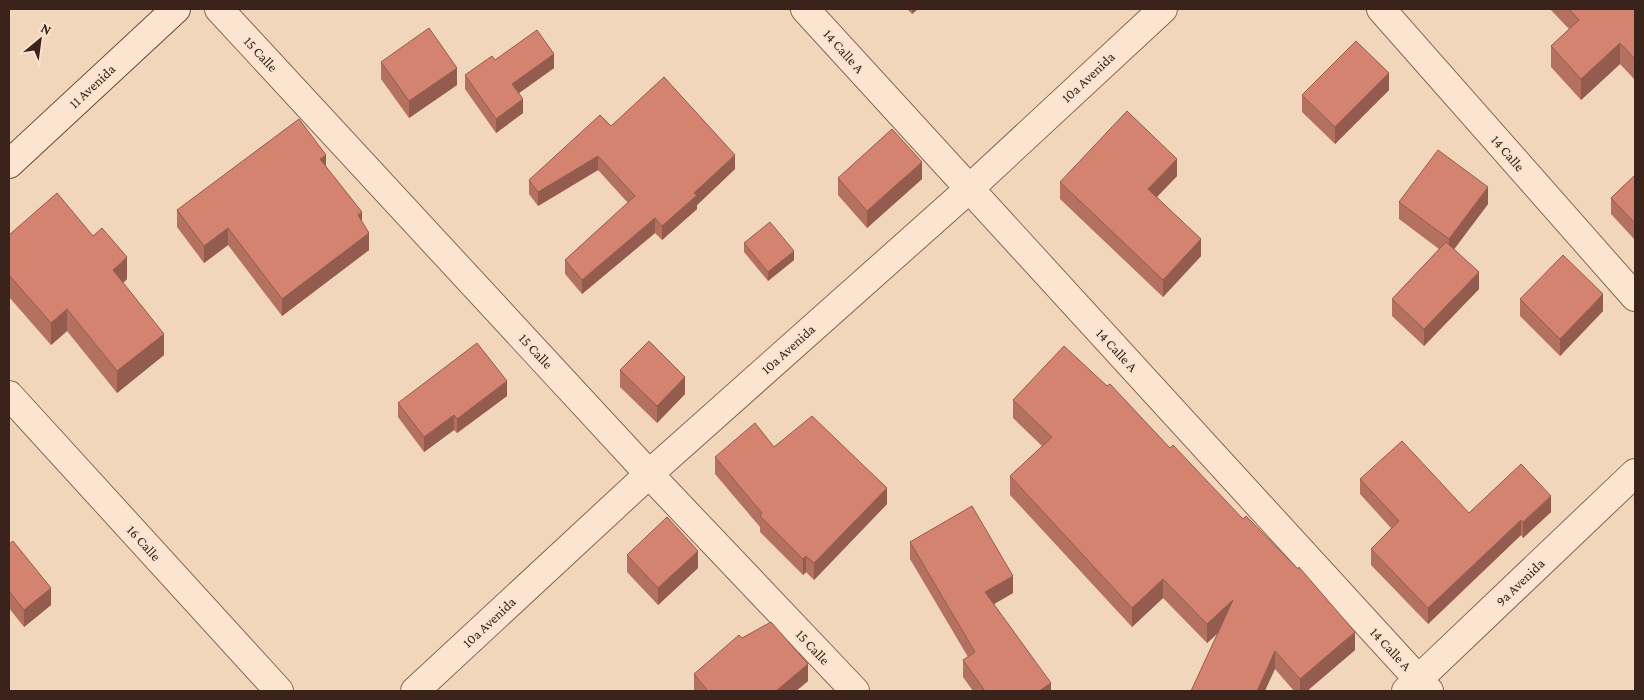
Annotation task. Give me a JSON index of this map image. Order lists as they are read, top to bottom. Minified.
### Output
{"streets":{"street":["14 Calle A","15 Calle","10a Avenida","11 Avenida","14 Calle","16 Calle","9a Avenida"]},"crossings":[["14 Calle A","10a Avenida"],["14 Calle A","9a Avenida"],["15 Calle","10a Avenida"]],"north":"top right"}
